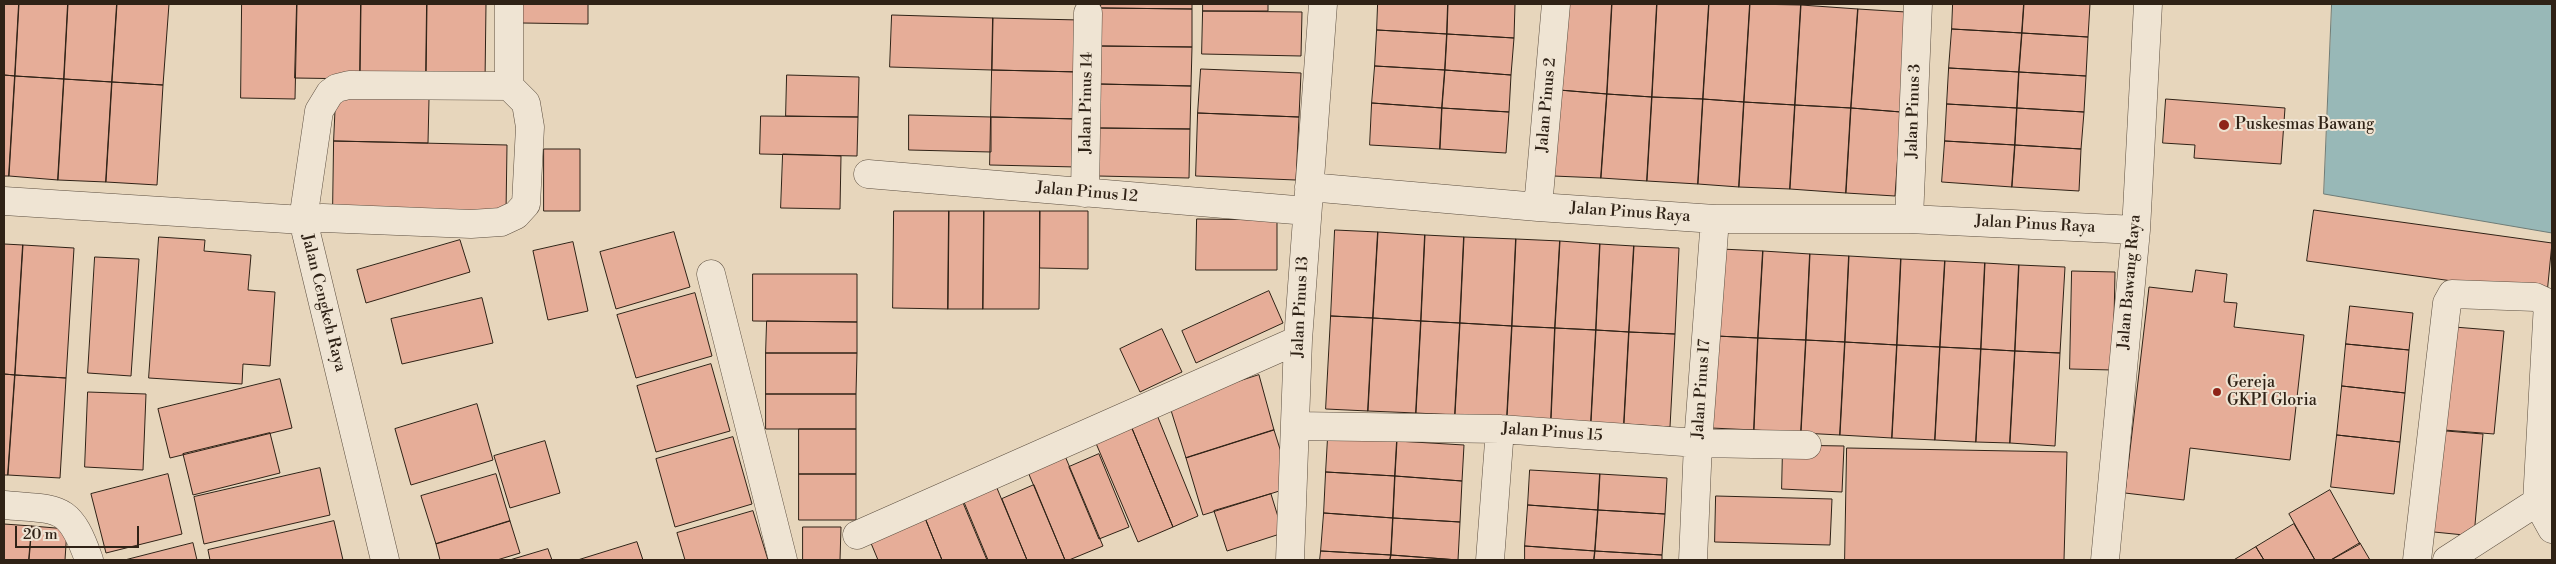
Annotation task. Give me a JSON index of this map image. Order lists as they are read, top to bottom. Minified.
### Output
{"streets":{"street":["Jalan Pinus 14","Jalan Pinus 2","Jalan Pinus 3","Jalan Pinus 12","Jalan Pinus Raya","Jalan Bawang Raya","Jalan Cengkeh Raya","Jalan Pinus 13","Jalan Pinus 17","Jalan Pinus 15"]},"crossings":[["Jalan Pinus 14","Jalan Pinus 12"],["Jalan Pinus 2","Jalan Pinus Raya"],["Jalan Pinus 3","Jalan Pinus Raya"],["Jalan Pinus 12","Jalan Pinus Raya"],["Jalan Pinus 12","Jalan Pinus 13"],["Jalan Pinus Raya","Jalan Bawang Raya"],["Jalan Pinus Raya","Jalan Pinus 13"],["Jalan Pinus Raya","Jalan Pinus 17"],["Jalan Pinus 13","Jalan Pinus 15"],["Jalan Pinus 17","Jalan Pinus 15"]],"places":["Puskesmas Bawang","Gereja GKPI Gloria"],"scale_bar":"20 m"}
